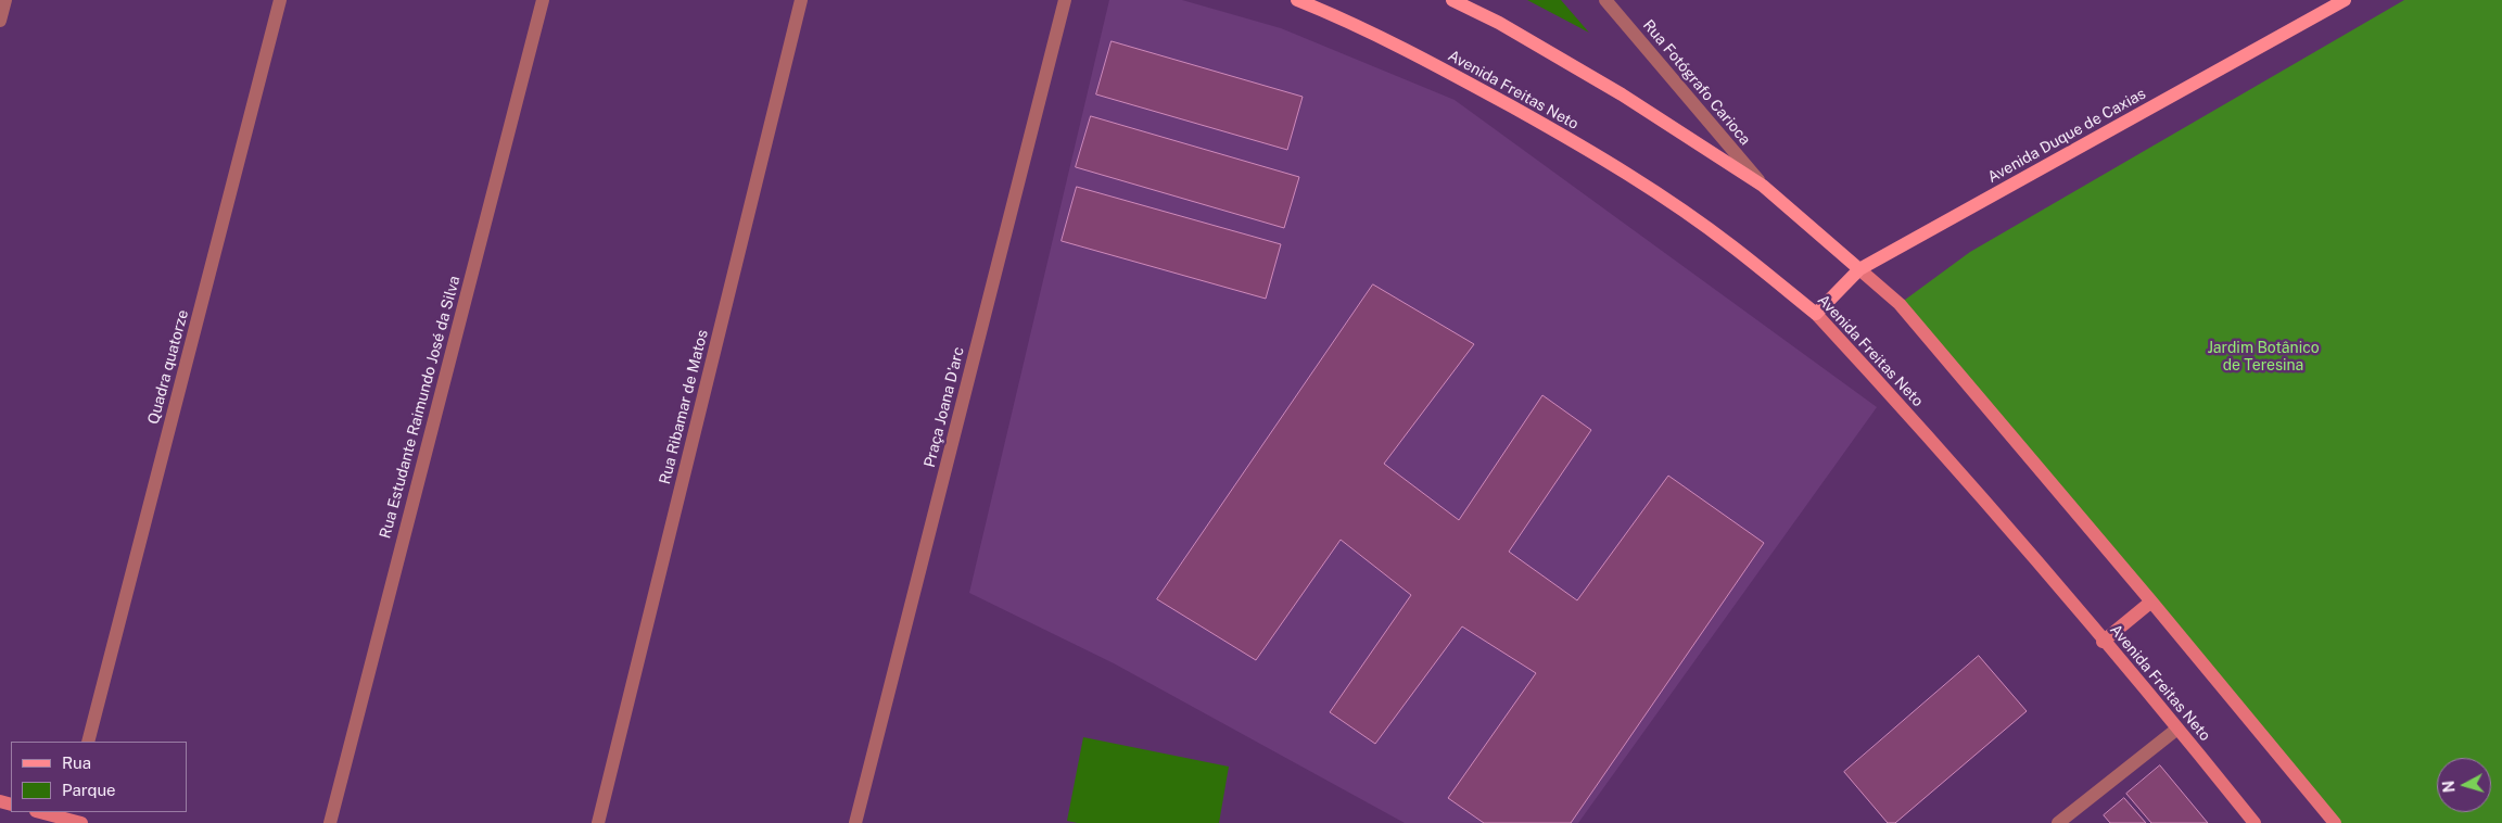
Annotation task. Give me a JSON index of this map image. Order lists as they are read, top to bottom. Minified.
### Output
{"streets":{"main road":["Avenida Freitas Neto","Avenida Duque de Caxias"],"street":["Rua Fotógrafo Carioca","Quadra quatorze","Rua Estudante Raimundo José da Silva","Rua Ribamar de Matos","Praça Joana D'arc"]},"crossings":[["Avenida Freitas Neto","Avenida Duque de Caxias"]],"parks":["Jardim Botânico de Teresina"],"legend":["Rua","Parque"],"north":"left"}
